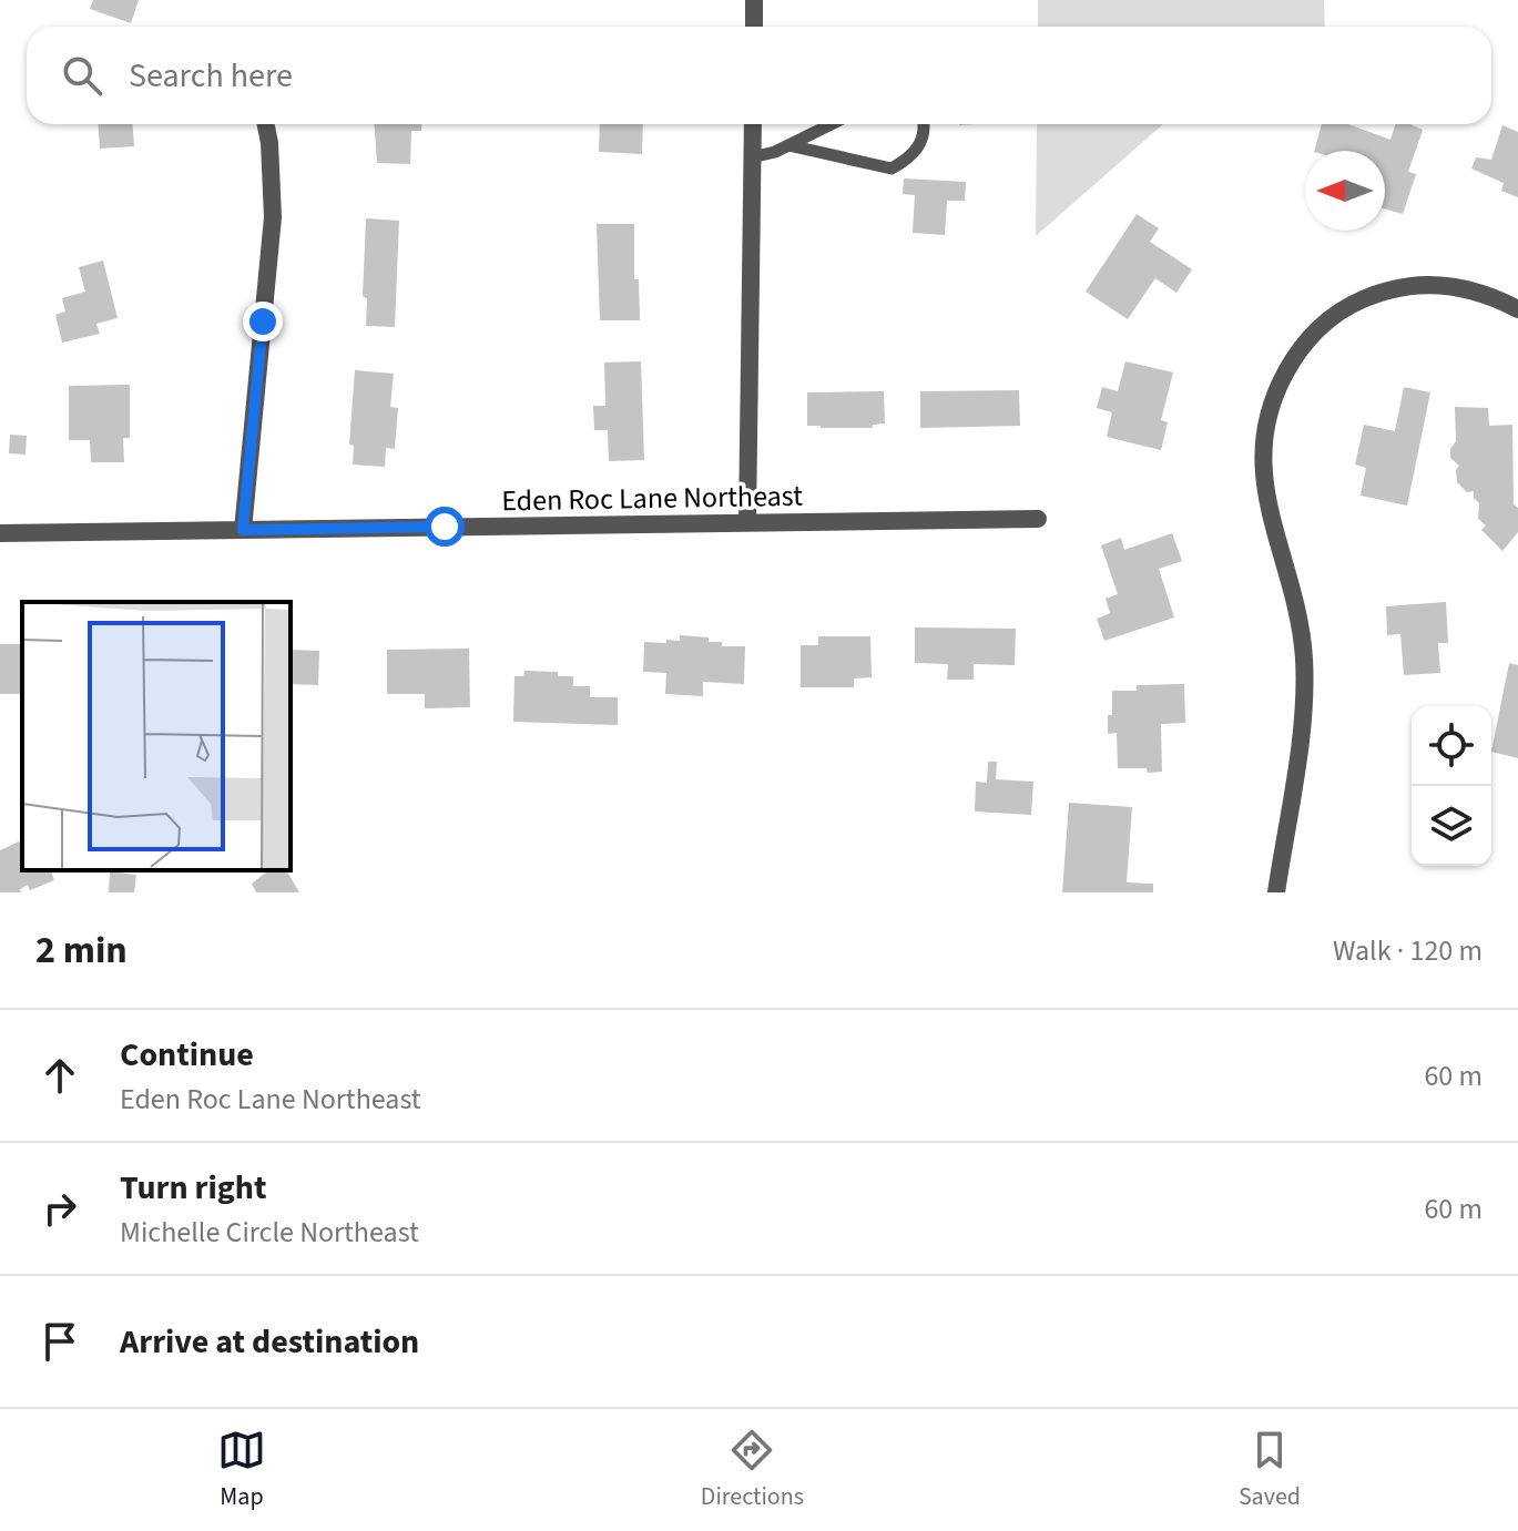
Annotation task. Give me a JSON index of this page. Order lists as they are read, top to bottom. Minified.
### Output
{"streets":{"street":["Eden Roc Lane Northeast"]},"north":"left","page":{"search":"Search here","heading":["2 min","Walk · 120 m"],"list":[["Continue","Eden Roc Lane Northeast","60 m"],["Turn right","Michelle Circle Northeast","60 m"],"Arrive at destination"],"nav":["Map","Directions","Saved"]}}
